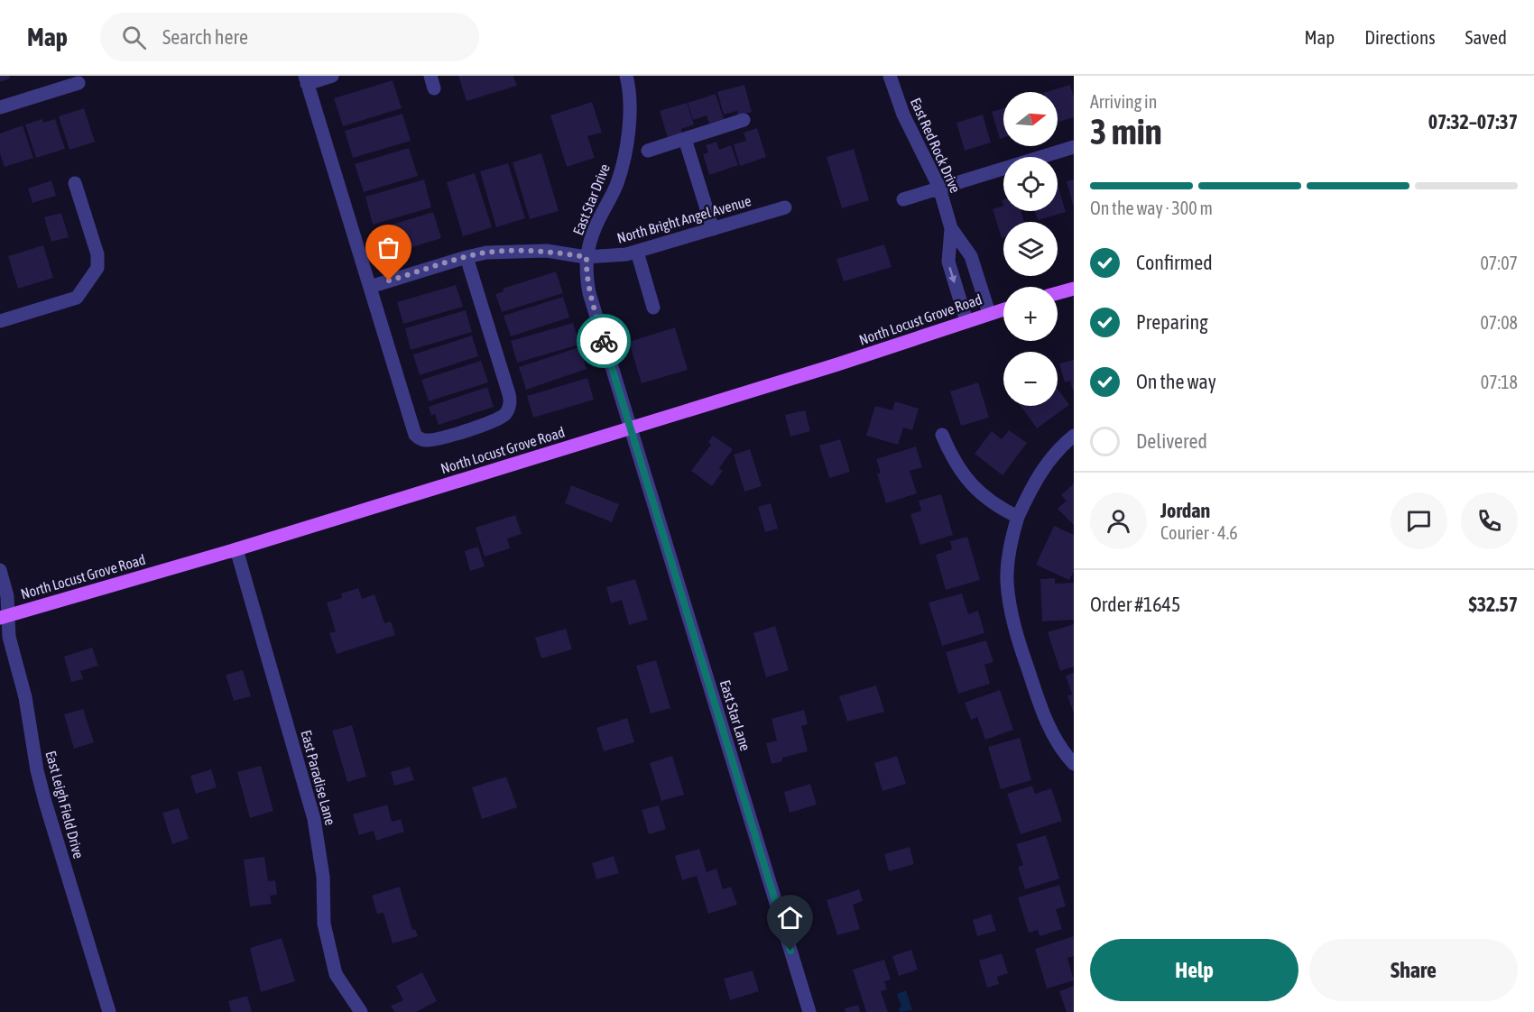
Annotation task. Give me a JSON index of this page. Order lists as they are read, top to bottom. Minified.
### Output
{"streets":{"main road":["North Locust Grove Road"],"street":["East Red Rock Drive","East Star Drive","North Bright Angel Avenue","East Star Lane","East Paradise Lane","East Leigh Field Drive"]},"crossings":[["East Red Rock Drive","North Locust Grove Road"],["East Star Drive","North Bright Angel Avenue"],["East Star Drive","North Locust Grove Road"],["East Star Drive","East Star Lane"],["North Locust Grove Road","East Star Lane"],["North Locust Grove Road","East Paradise Lane"],["North Locust Grove Road","East Leigh Field Drive"]],"north":"right","page":{"header":"Map","search":"Search here","nav":["Map","Directions","Saved"],"heading":["3 min","Arriving in","07:32–07:37"],"panel":["Jordan","Courier · 4.6","Order #1645","$32.57"],"map_buttons":["+","−"],"bar":"On the way · 300 m","list":[["Confirmed","07:07"],["Preparing","07:08"],["On the way","07:18"],"Delivered"],"buttons":["Help","Share"]}}
